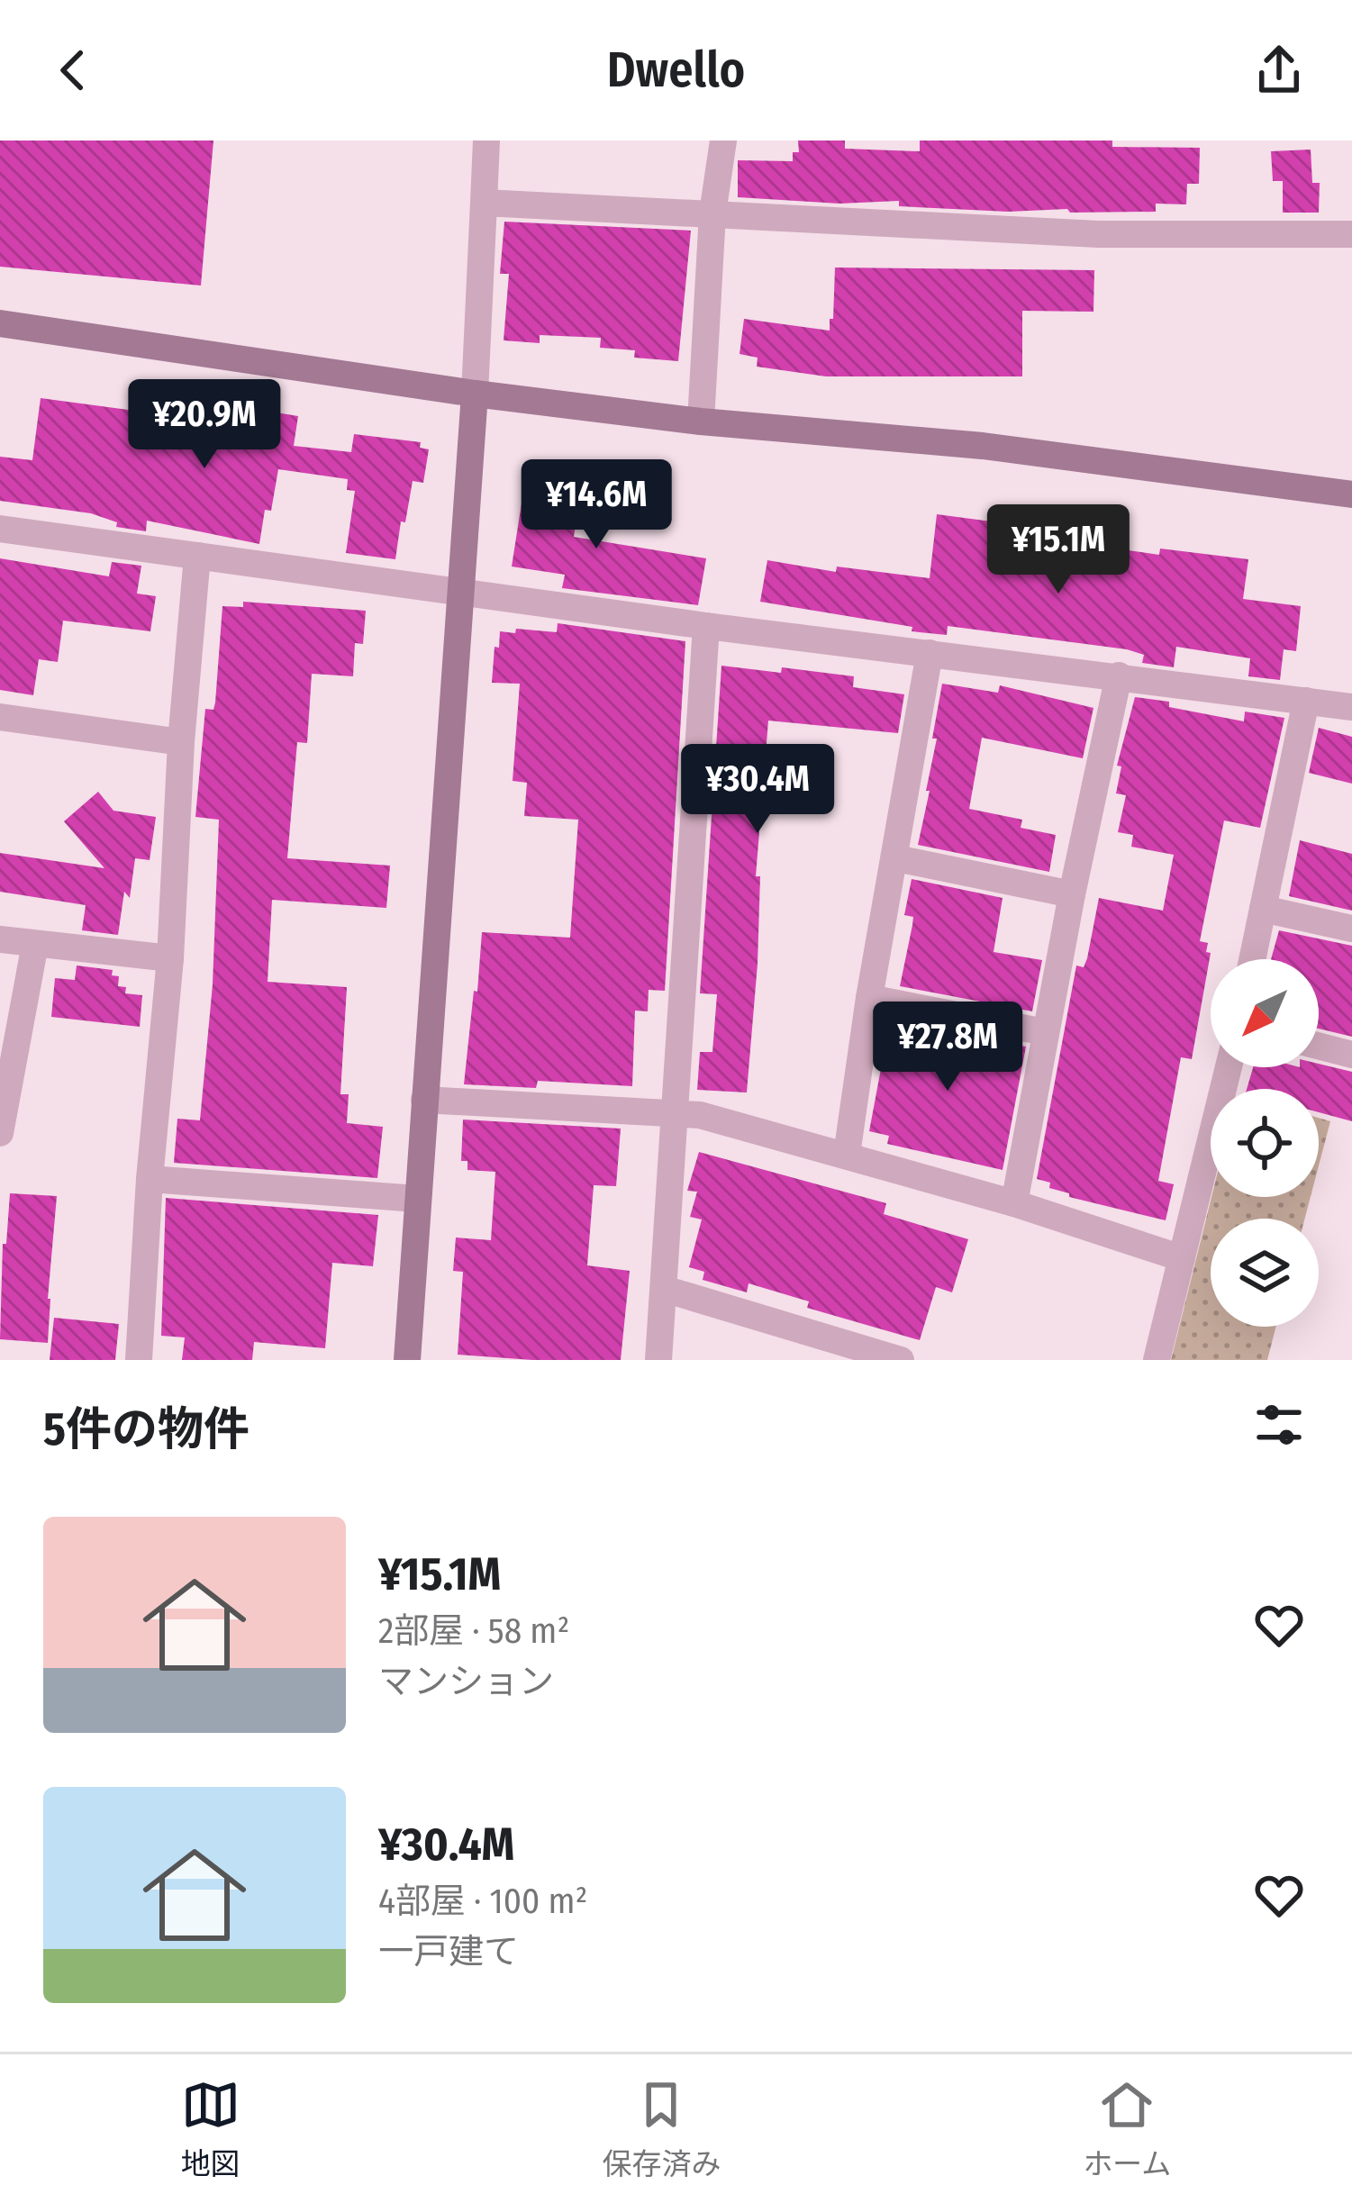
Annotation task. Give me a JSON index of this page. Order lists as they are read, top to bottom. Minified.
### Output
{"north":"bottom left","page":{"header":"Dwello","price":["¥20.9M","¥14.6M","¥15.1M","¥30.4M","¥27.8M"],"heading":"5件の物件","list":[{"name":"¥15.1M","note":"2部屋 · 58 m² · マンション"},{"name":"¥30.4M","note":"4部屋 · 100 m² · 一戸建て"}],"tabs":["地図","保存済み","ホーム"]}}
